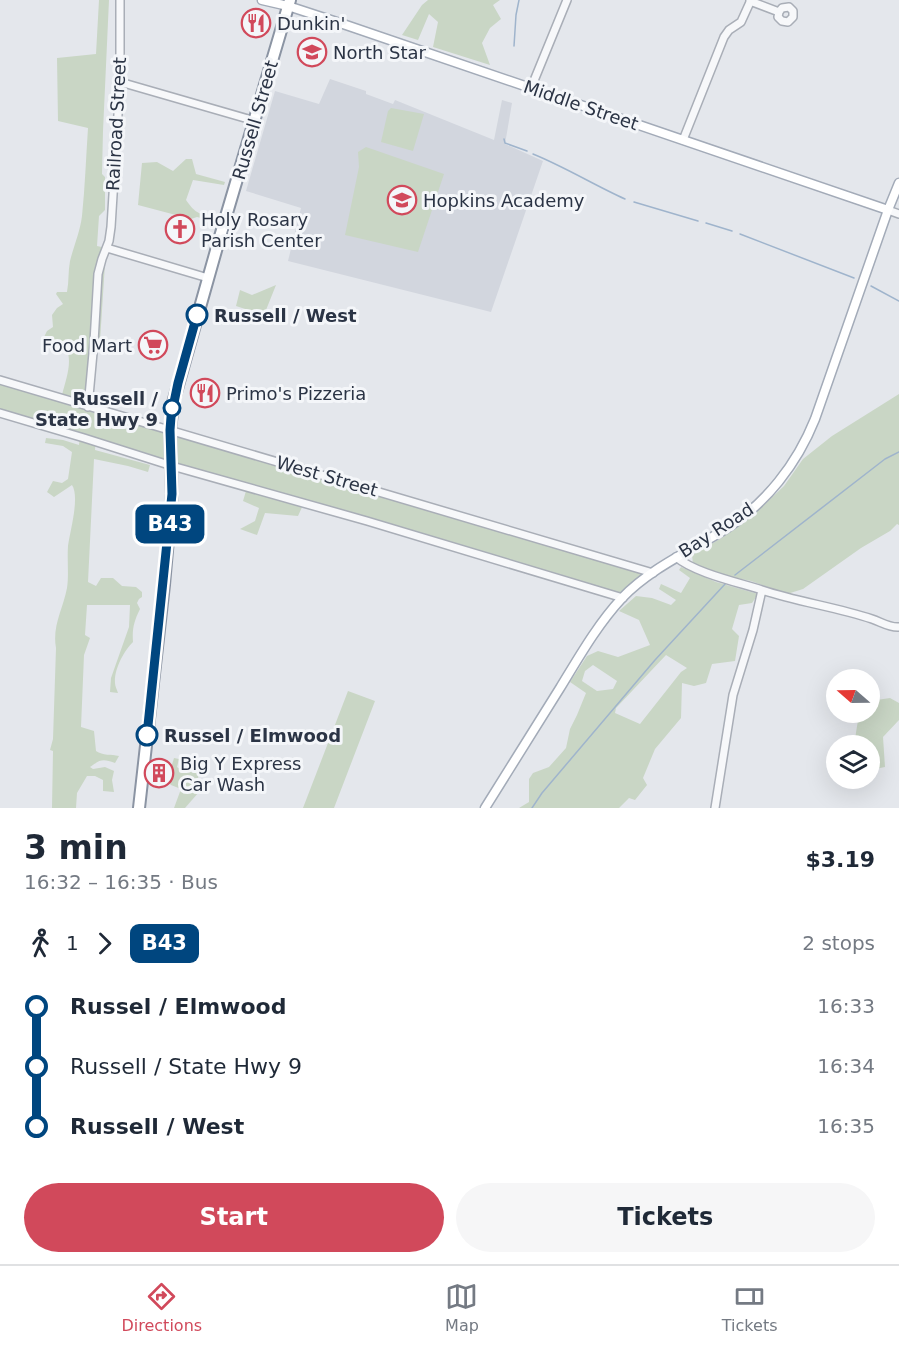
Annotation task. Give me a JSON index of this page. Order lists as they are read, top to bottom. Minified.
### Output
{"streets":{"highway":["Russell Street"],"main road":["Middle Street","Bay Road"],"street":["Railroad Street","West Street"]},"crossings":[["Middle Street","Russell Street"],["Middle Street","Bay Road"],["Russell Street","West Street"],["Railroad Street","West Street"],["West Street","Bay Road"]],"places":{"restaurant":["Dunkin'","Primo's Pizzeria"],"school or university":["North Star","Hopkins Academy"],"church":["Holy Rosary Parish Center"],"other":["Russell / West","Russell / State Hwy 9","Russel / Elmwood"],"supermarket":["Food Mart"],"building":["Big Y Express Car Wash"]},"lines":["bus line B43"],"north":"left","page":{"on_map":"B43","heading":["3 min","16:32 – 16:35 · Bus","$3.19"],"legs":["1","B43","2 stops"],"list":[{"name":"Russel / Elmwood","value":"16:33"},{"name":"Russell / State Hwy 9","value":"16:34"},{"name":"Russell / West","value":"16:35"}],"buttons":["Start","Tickets"],"tabs":["Directions","Map","Tickets"]}}
